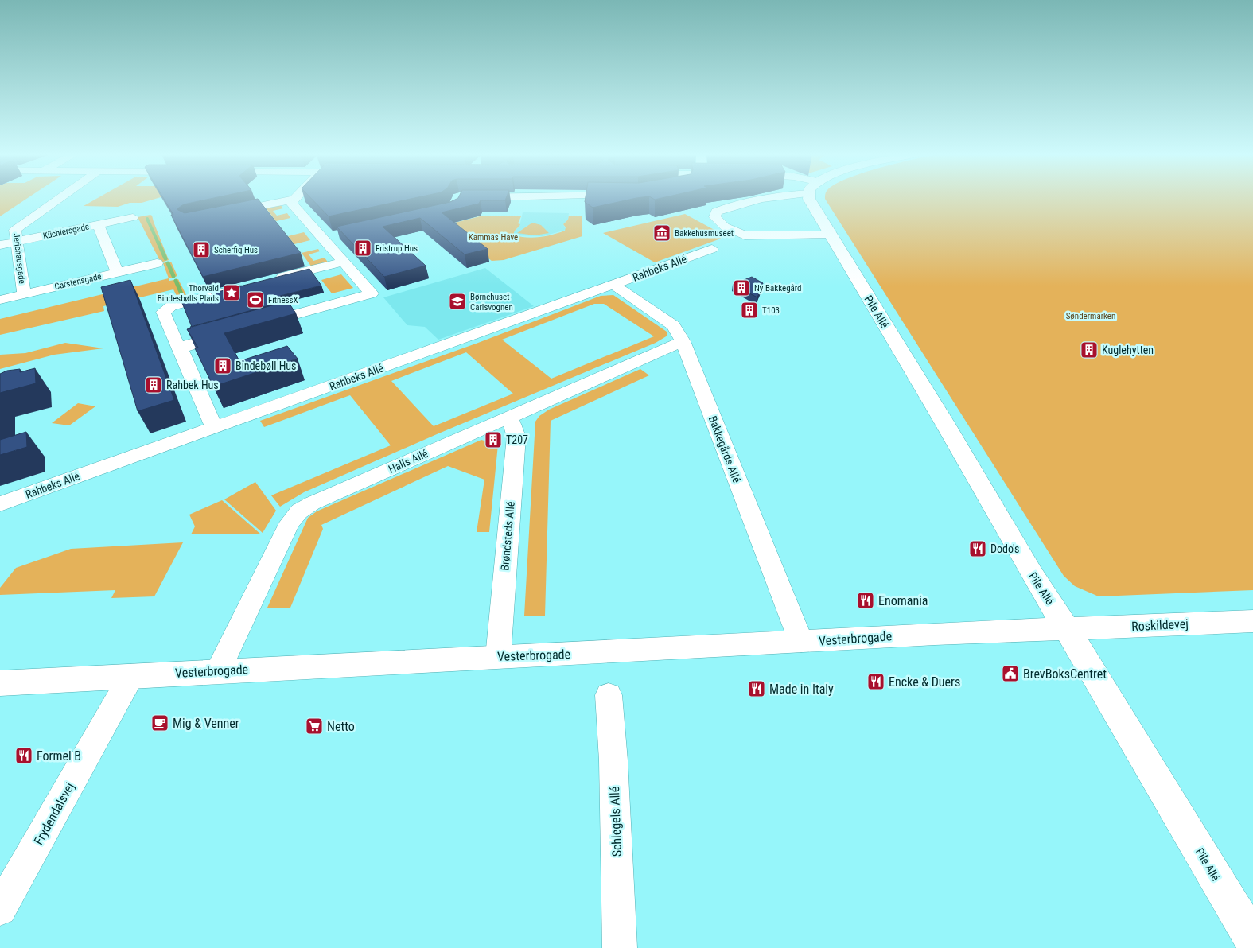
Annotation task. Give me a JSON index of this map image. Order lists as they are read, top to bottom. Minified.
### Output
{"streets":{"street":["Küchlersgade","Jerichausgade","Rahbeks Allé","Carstensgade","Pile Allé","Bakkegårds Allé","Halls Allé","Brøndsteds Allé","Roskildevej","Vesterbrogade","Frydendalsvej","Schlegels Allé"]},"crossings":[["Küchlersgade","Jerichausgade"],["Jerichausgade","Carstensgade"],["Rahbeks Allé","Bakkegårds Allé"],["Pile Allé","Roskildevej"],["Pile Allé","Vesterbrogade"],["Bakkegårds Allé","Halls Allé"],["Bakkegårds Allé","Vesterbrogade"],["Halls Allé","Brøndsteds Allé"],["Halls Allé","Vesterbrogade"],["Brøndsteds Allé","Vesterbrogade"],["Roskildevej","Vesterbrogade"],["Vesterbrogade","Frydendalsvej"]],"parks":["Kammas Have","Søndermarken"],"places":{"museum":["Bakkehusmuseet"],"building":["Fristrup Hus","Scherfig Hus","Ny Bakkegård","T103","Kuglehytten","Bindebøll Hus","Rahbek Hus","T207"],"place":["Thorvald Bindesbølls Plads"],"sports":["FitnessX"],"school or university":["Børnehuset Carlsvognen"],"restaurant":["Dodo's","Enomania","Encke & Duers","Made in Italy","Formel B"],"public building":["BrevBoksCentret"],"cafe":["Mig & Venner"],"supermarket":["Netto"]}}
